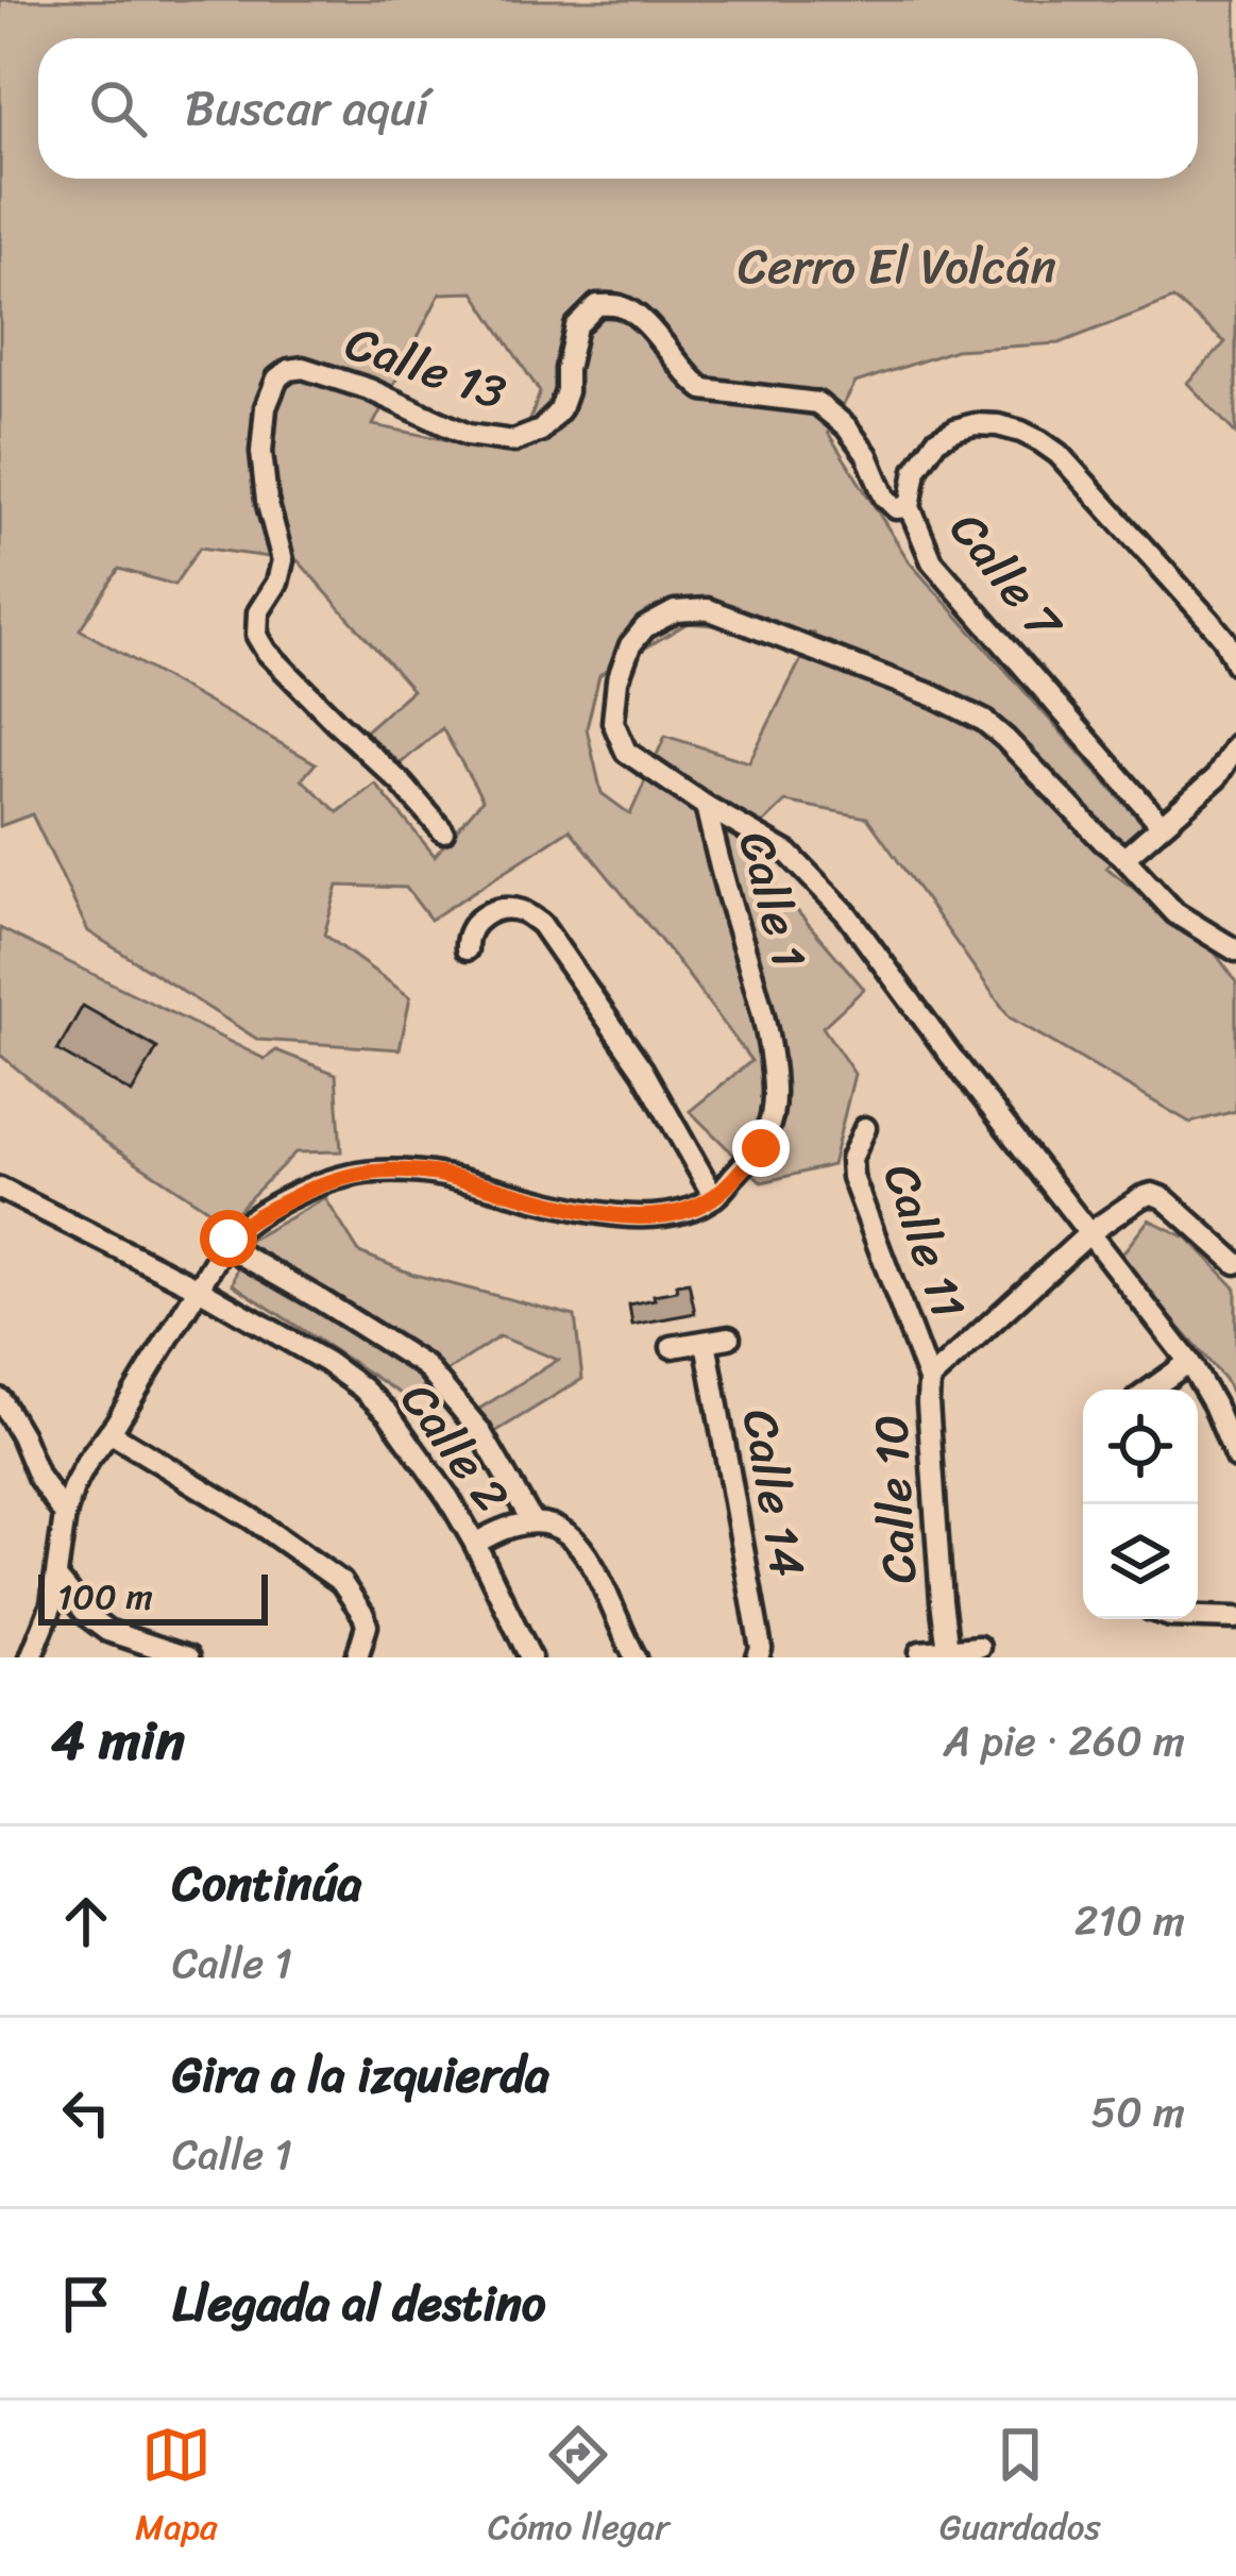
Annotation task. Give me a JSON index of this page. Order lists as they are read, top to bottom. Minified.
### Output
{"streets":{"street":["Calle 13","Calle 7","Calle 1","Calle 11","Calle 2","Calle 14","Calle 10"]},"crossings":[["Calle 13","Calle 7"],["Calle 1","Calle 10"],["Calle 11","Calle 10"]],"parks":["Cerro El Volcán"],"scale_bar":"100 m","page":{"search":"Buscar aquí","scale":"100 m","heading":["4 min","A pie · 260 m"],"list":[["Continúa","Calle 1","210 m"],["Gira a la izquierda","Calle 1","50 m"],"Llegada al destino"],"nav":["Mapa","Cómo llegar","Guardados"]}}
